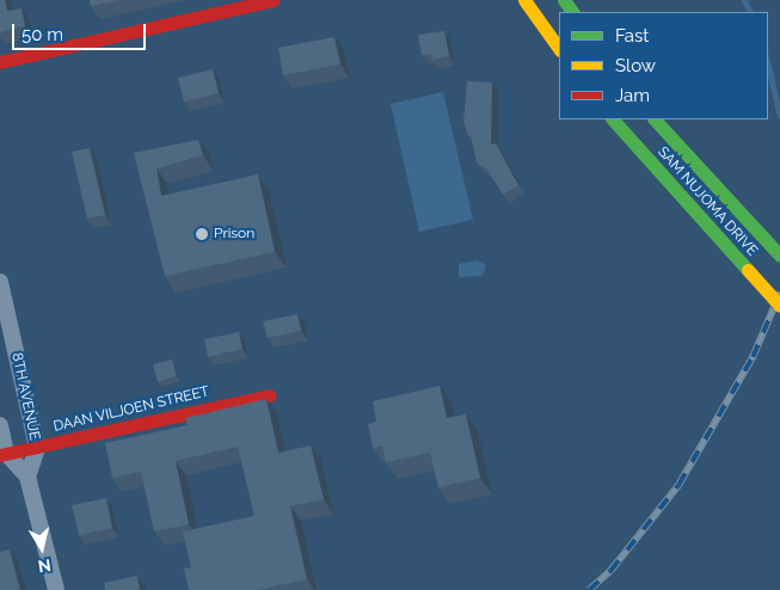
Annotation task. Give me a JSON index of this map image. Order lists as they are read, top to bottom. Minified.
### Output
{"streets":{"street":["SAM NUJOMA DRIVE","8TH AVENUE","DAAN VILJOEN STREET"]},"crossings":[["8TH AVENUE","DAAN VILJOEN STREET"]],"places":["Prison"],"legend":["Fast","Slow","Jam"],"scale_bar":"50 m","north":"bottom"}
